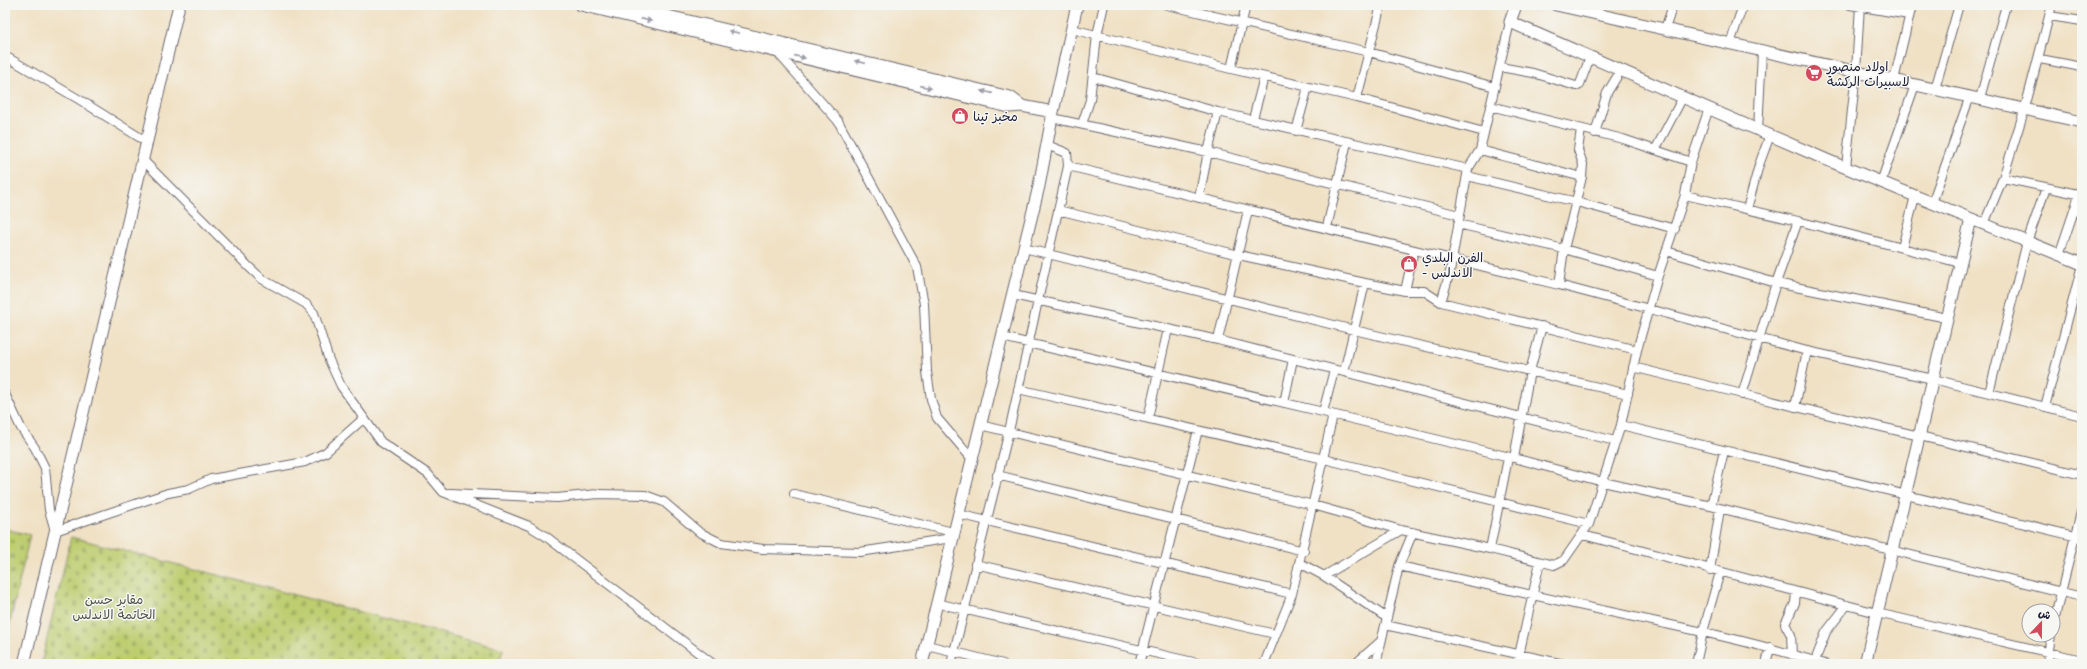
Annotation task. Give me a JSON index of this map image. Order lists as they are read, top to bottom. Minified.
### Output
{"parks":["مقابر حسن الخاتمة الاندلس"],"places":{"supermarket":["اولاد منصور لاسبيرات الركشة"],"shop":["مخبز تينا","الفرن البلدي - الاندلس"]},"north":"top"}
